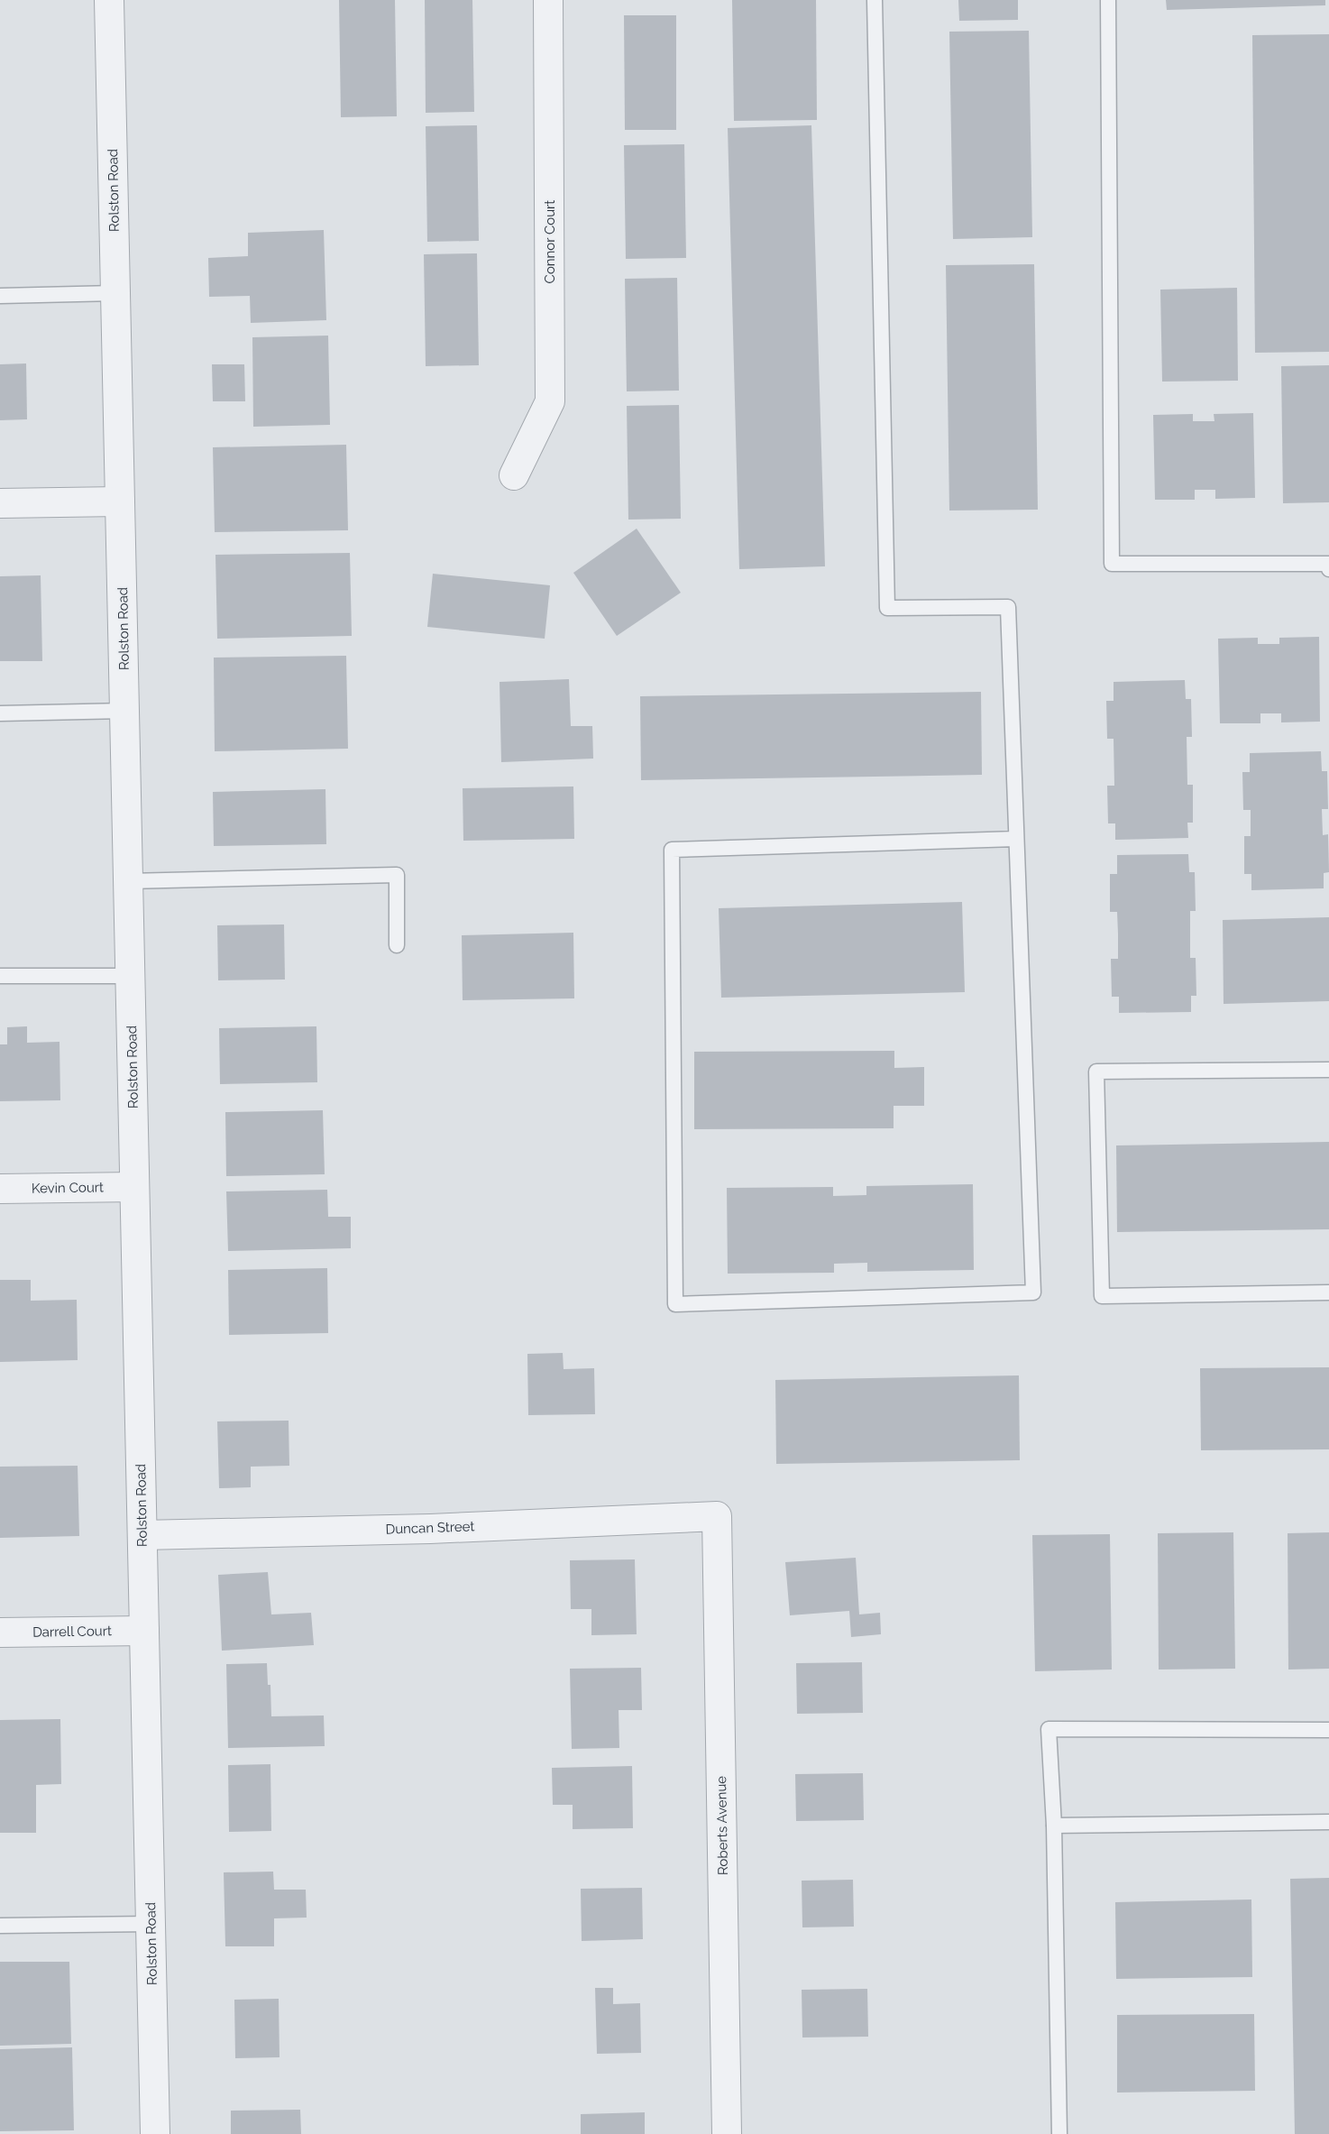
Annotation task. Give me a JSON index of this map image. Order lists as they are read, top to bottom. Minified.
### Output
{"streets":{"street":["Rolston Road","Connor Court","Kevin Court","Duncan Street","Darrell Court","Roberts Avenue"]},"crossings":[["Rolston Road","Kevin Court"],["Rolston Road","Duncan Street"],["Rolston Road","Darrell Court"],["Duncan Street","Roberts Avenue"]]}
